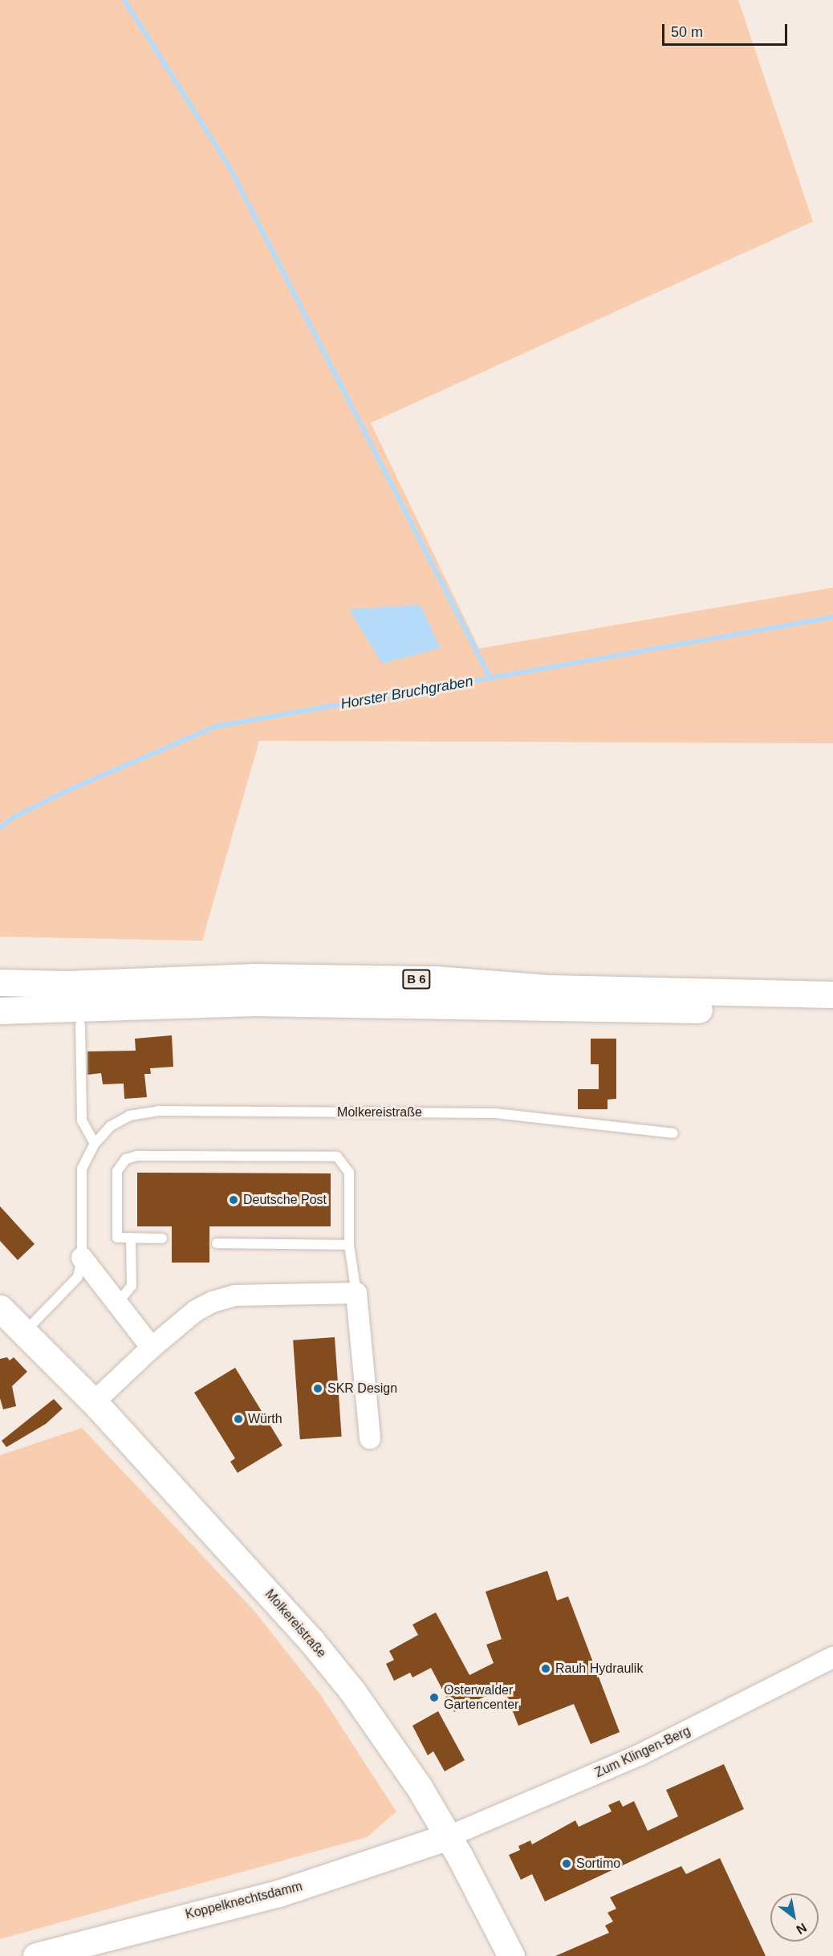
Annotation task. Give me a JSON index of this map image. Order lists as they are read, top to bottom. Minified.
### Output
{"streets":{"main road":["B 6","Molkereistraße","Koppelknechtsdamm"],"street":["Zum Klingen-Berg"]},"crossings":[["Molkereistraße","Zum Klingen-Berg"],["Molkereistraße","Koppelknechtsdamm"],["Zum Klingen-Berg","Koppelknechtsdamm"]],"water":["Horster Bruchgraben"],"places":["Deutsche Post","SKR Design","Würth","Rauh Hydraulik","Osterwalder Gartencenter","Sortimo"],"scale_bar":"50 m","north":"bottom right"}
